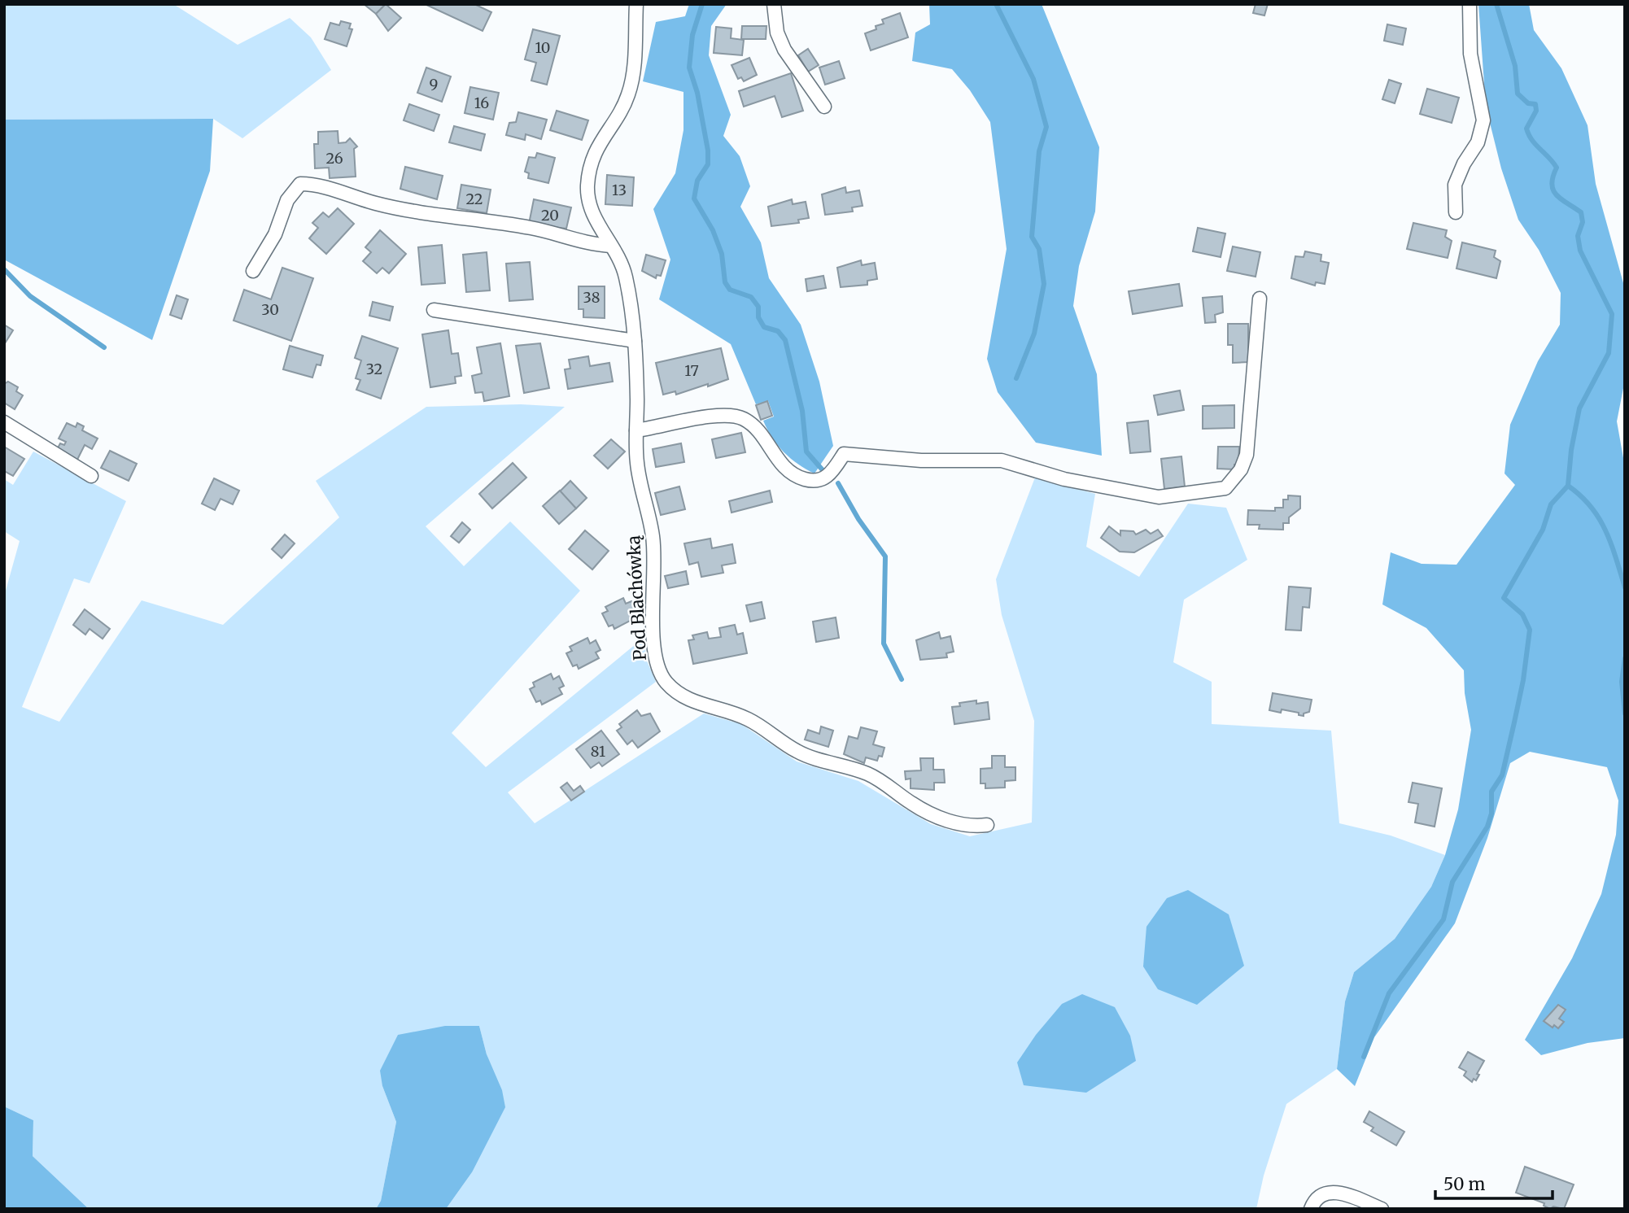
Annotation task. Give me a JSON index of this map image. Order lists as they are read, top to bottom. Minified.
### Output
{"streets":{"street":["Pod Blachówką"]},"house_numbers":["10","9","16","26","13","22","20","38","30","32","17","81"],"scale_bar":"50 m"}
